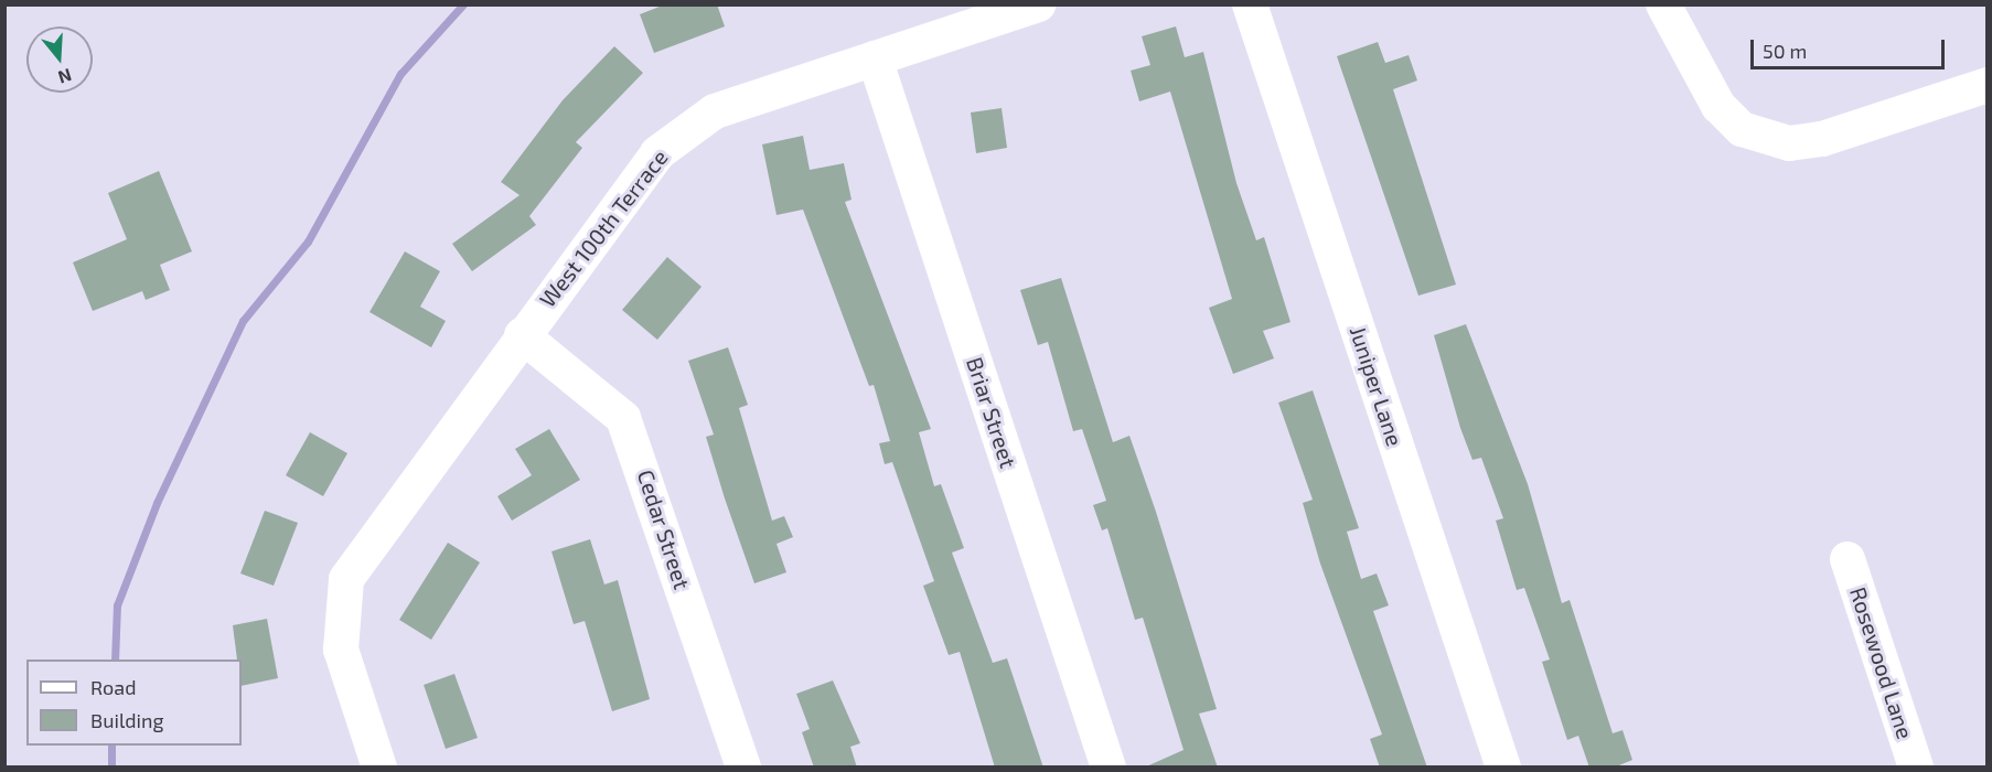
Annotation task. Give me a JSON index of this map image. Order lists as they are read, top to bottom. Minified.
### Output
{"streets":{"street":["West 100th Terrace","Juniper Lane","Briar Street","Cedar Street","Rosewood Lane"]},"crossings":[["West 100th Terrace","Briar Street"],["West 100th Terrace","Cedar Street"]],"legend":["Road","Building"],"scale_bar":"50 m","north":"bottom"}
